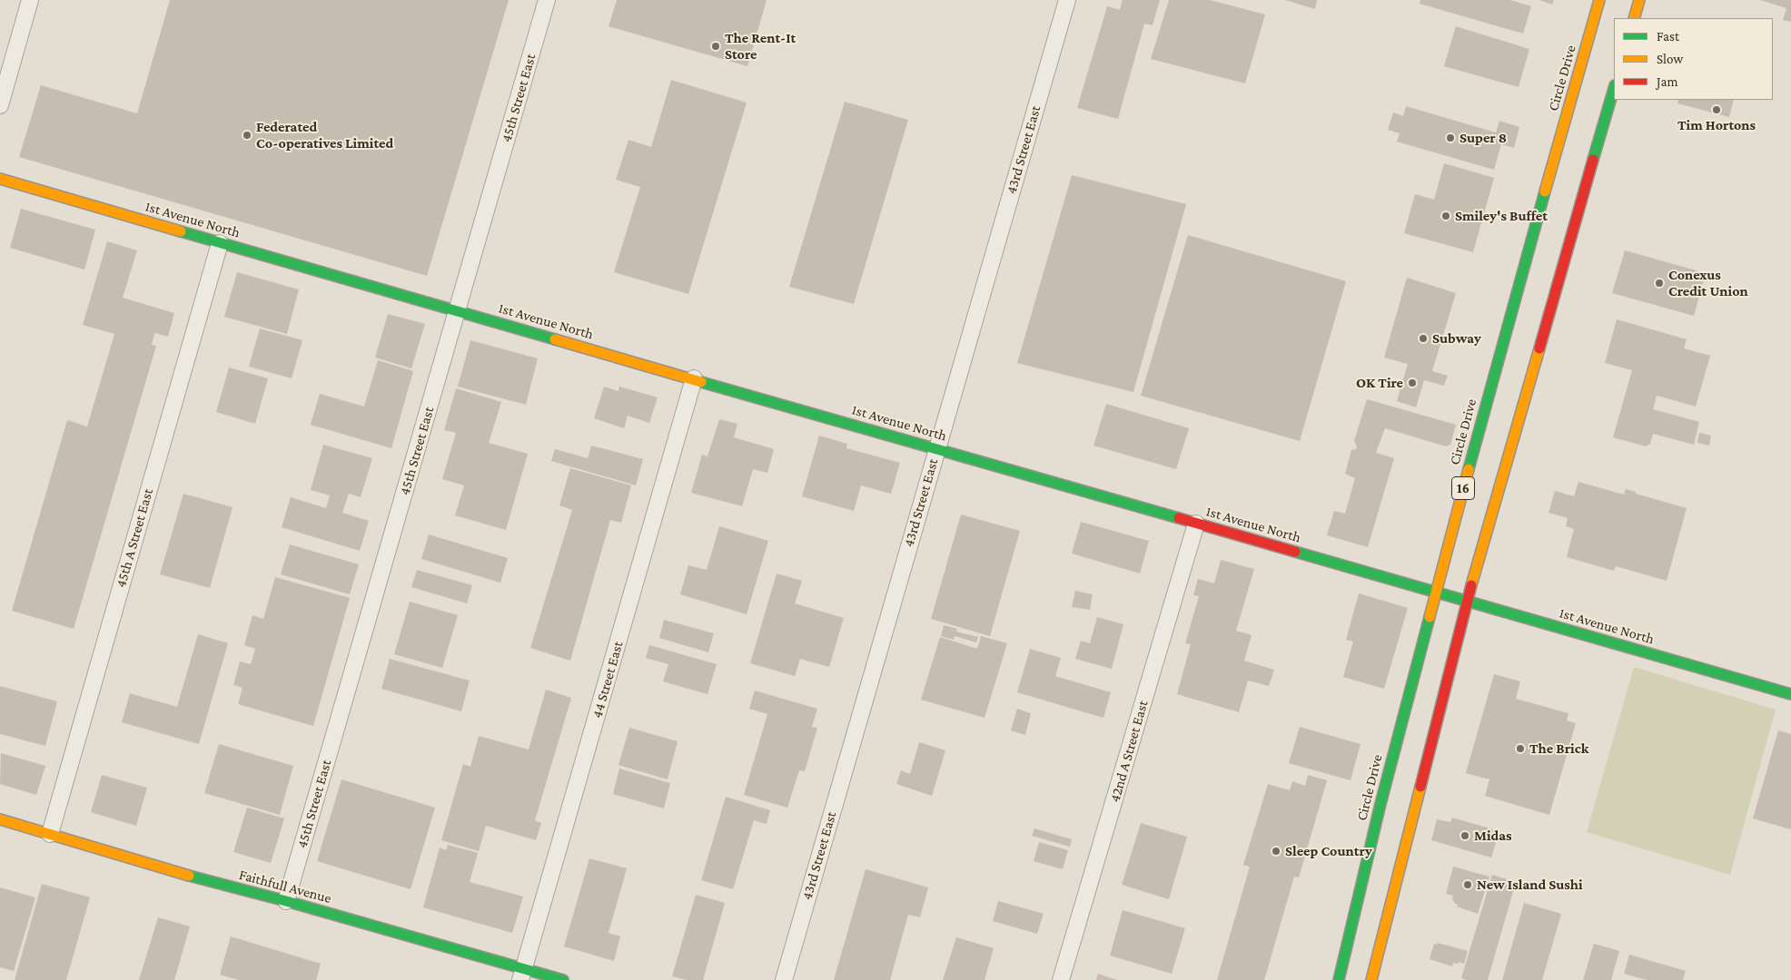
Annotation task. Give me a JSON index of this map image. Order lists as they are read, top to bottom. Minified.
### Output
{"streets":{"main road":["Circle Drive","1st Avenue North","16","Faithfull Avenue"],"street":["45th Street East","43rd Street East","45th A Street East","44 Street East","42nd A Street East"]},"crossings":[["Circle Drive","1st Avenue North"],["45th Street East","1st Avenue North"],["45th Street East","Faithfull Avenue"],["43rd Street East","1st Avenue North"],["1st Avenue North","16"],["1st Avenue North","45th A Street East"],["1st Avenue North","44 Street East"],["1st Avenue North","42nd A Street East"],["45th A Street East","Faithfull Avenue"],["44 Street East","Faithfull Avenue"]],"places":["The Rent-It Store","Tim Hortons","Federated Co-operatives Limited","Super 8","Smiley's Buffet","Conexus Credit Union","Subway","OK Tire","The Brick","Midas","Sleep Country","New Island Sushi"],"legend":["Fast","Slow","Jam"]}
